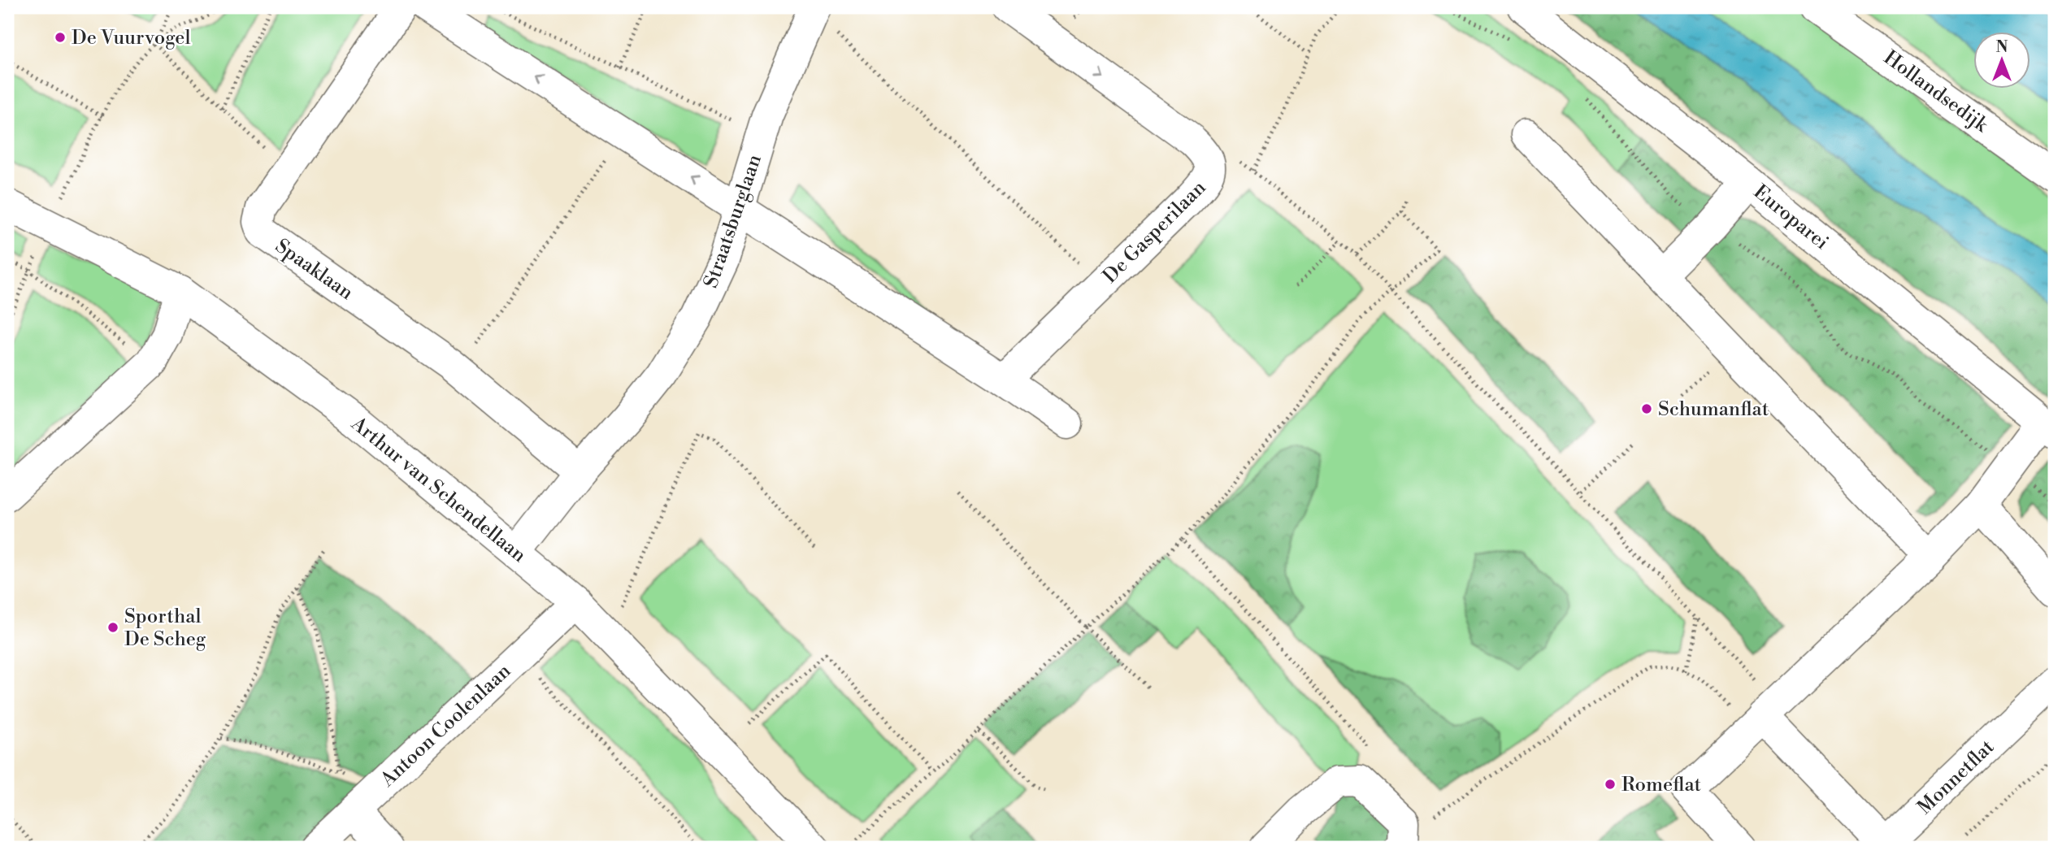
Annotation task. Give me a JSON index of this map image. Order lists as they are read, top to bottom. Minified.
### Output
{"streets":{"street":["Hollandsedijk","Europarei","Straatsburglaan","De Gasperilaan","Spaaklaan","Arthur van Schendellaan","Antoon Coolenlaan","Monnetflat"]},"crossings":[["Straatsburglaan","Spaaklaan"],["Straatsburglaan","Arthur van Schendellaan"],["Arthur van Schendellaan","Antoon Coolenlaan"]],"places":["De Vuurvogel","Schumanflat","Sporthal De Scheg","Romeflat"],"north":"top"}
